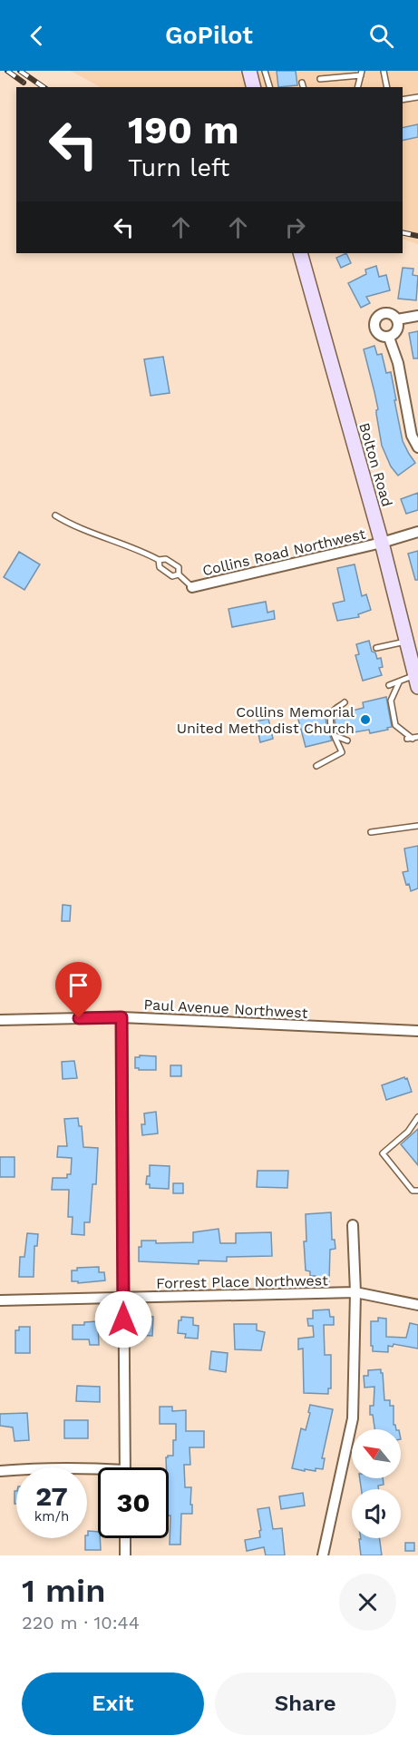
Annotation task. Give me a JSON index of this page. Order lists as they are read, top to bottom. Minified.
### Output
{"streets":{"street":["Bolton Road","Collins Road Northwest","Paul Avenue Northwest","Forrest Place Northwest"]},"crossings":[["Bolton Road","Collins Road Northwest"]],"places":["Collins Memorial United Methodist Church"],"north":"top left","page":{"header":"GoPilot","turn":["190 m","Turn left"],"speed":"27 km/h","limit":"30","heading":["1 min","220 m · 10:44"],"buttons":["Exit","Share"]}}
